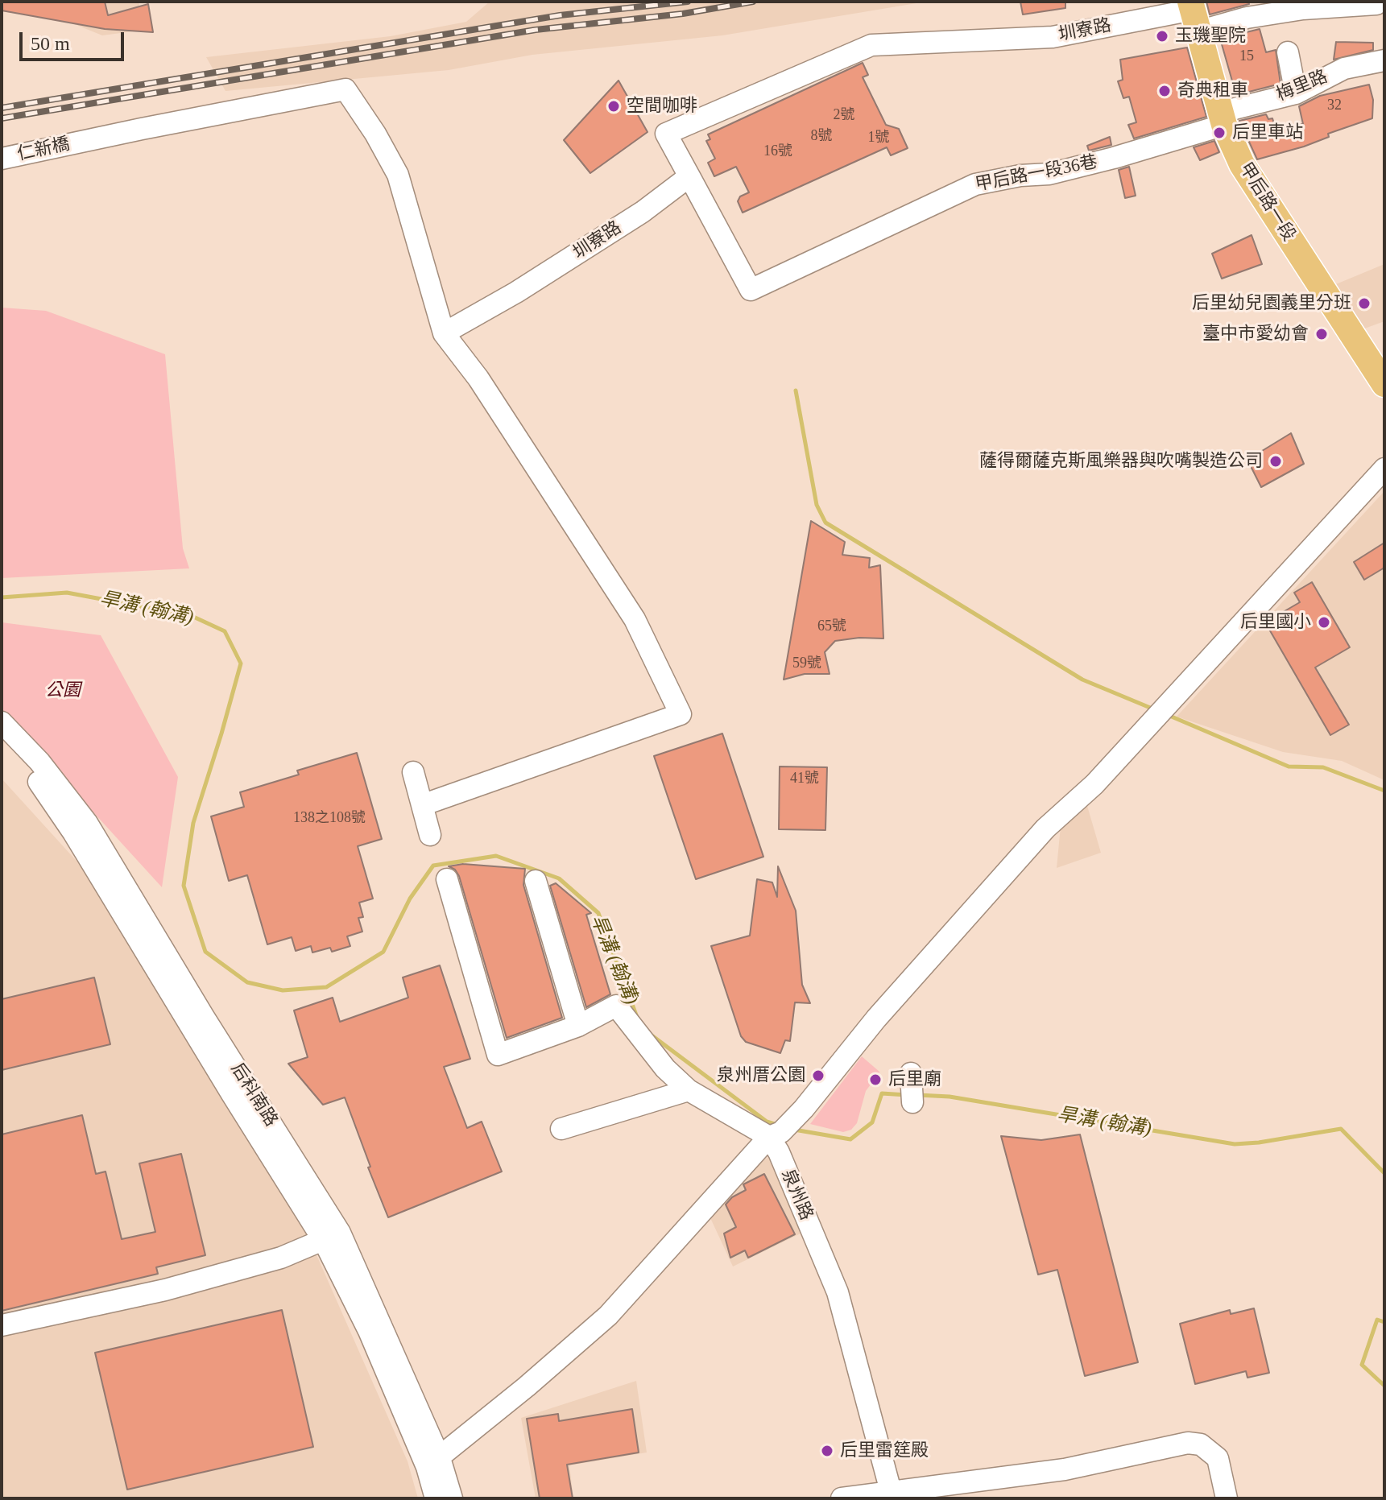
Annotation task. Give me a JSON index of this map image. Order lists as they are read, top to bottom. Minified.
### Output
{"streets":{"main road":["甲后路一段"],"street":["圳寮路","梅里路","仁新橋","甲后路一段36巷","后科南路","泉州路"]},"crossings":[["圳寮路","仁新橋"],["圳寮路","甲后路一段36巷"],["圳寮路","甲后路一段"],["梅里路","甲后路一段36巷"],["梅里路","甲后路一段"],["甲后路一段36巷","甲后路一段"]],"water":["旱溝 (翰溝)"],"parks":["公園"],"places":["玉璣聖院","奇典租車","空間咖啡","后里車站","后里幼兒園義里分班","臺中市愛幼會","薩得爾薩克斯風樂器與吹嘴製造公司","后里國小","泉州厝公園","后里廟","后里雷筳殿"],"house_numbers":["15","32","2號","8號","1號","16號","65號","59號","41號","138之108號"],"scale_bar":"50 m"}
